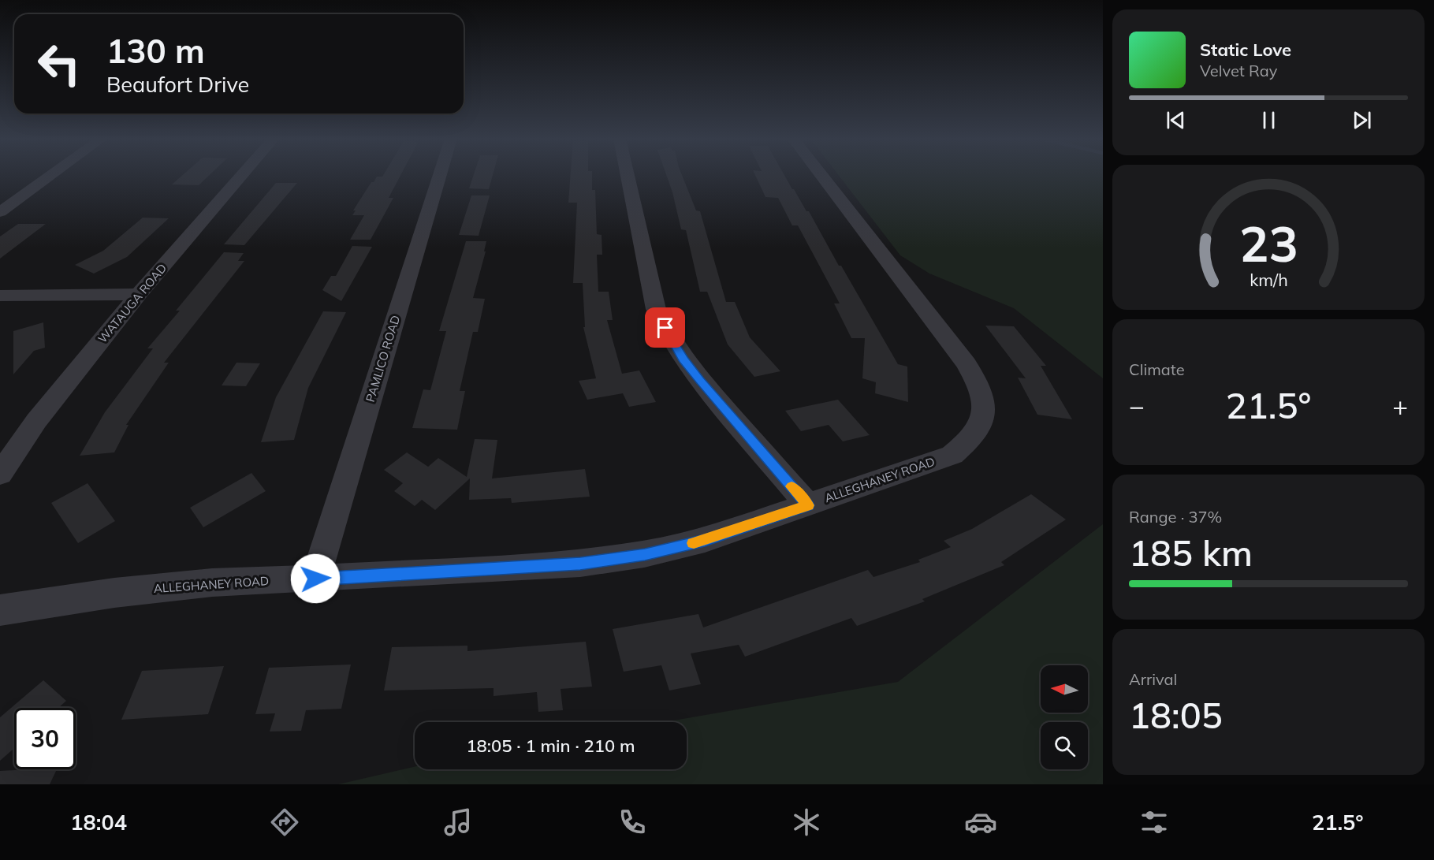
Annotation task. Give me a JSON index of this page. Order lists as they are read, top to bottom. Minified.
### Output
{"streets":{"street":["WATAUGA ROAD","PAMLICO ROAD","ALLEGHANEY ROAD"]},"crossings":[["PAMLICO ROAD","ALLEGHANEY ROAD"]],"north":"left","page":{"turn":["130 m","Beaufort Drive"],"song":["Static Love","Velvet Ray"],"tile":["Climate",["Range · 37%","185 km"],["Arrival","18:05"]],"heat":["−","21.5°","+"],"limit":"30","trip":"18:05 · 1 min · 210 m","tabs":["18:04","21.5°"],"gauge":["23","km/h"]}}
